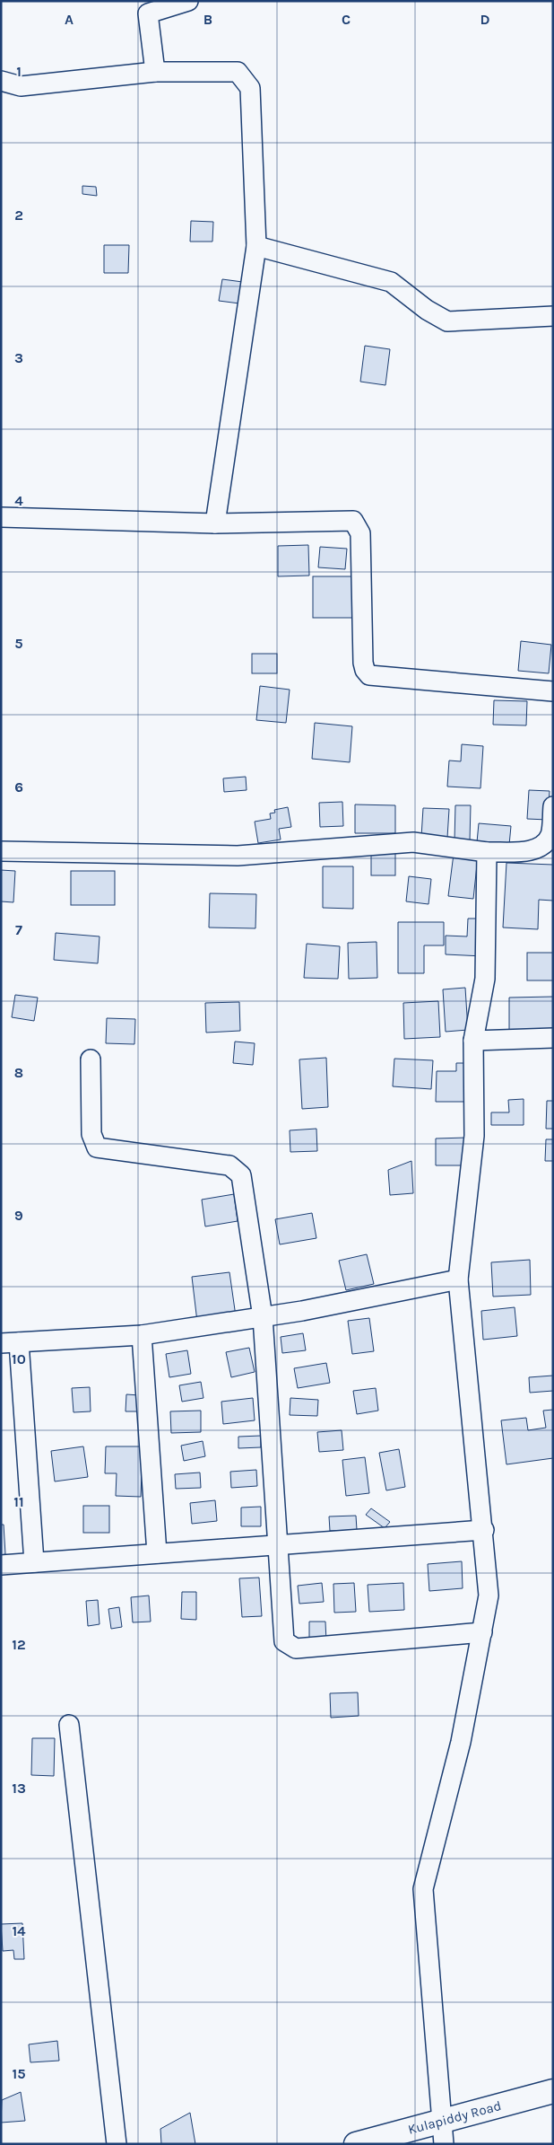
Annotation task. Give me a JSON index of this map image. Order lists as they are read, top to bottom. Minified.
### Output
{"streets":{"main road":["Kulapiddy Road"]},"grid":{"columns":["A","B","C","D"],"rows":["1","2","3","4","5","6","7","8","9","10","11","12","13","14","15"]}}
